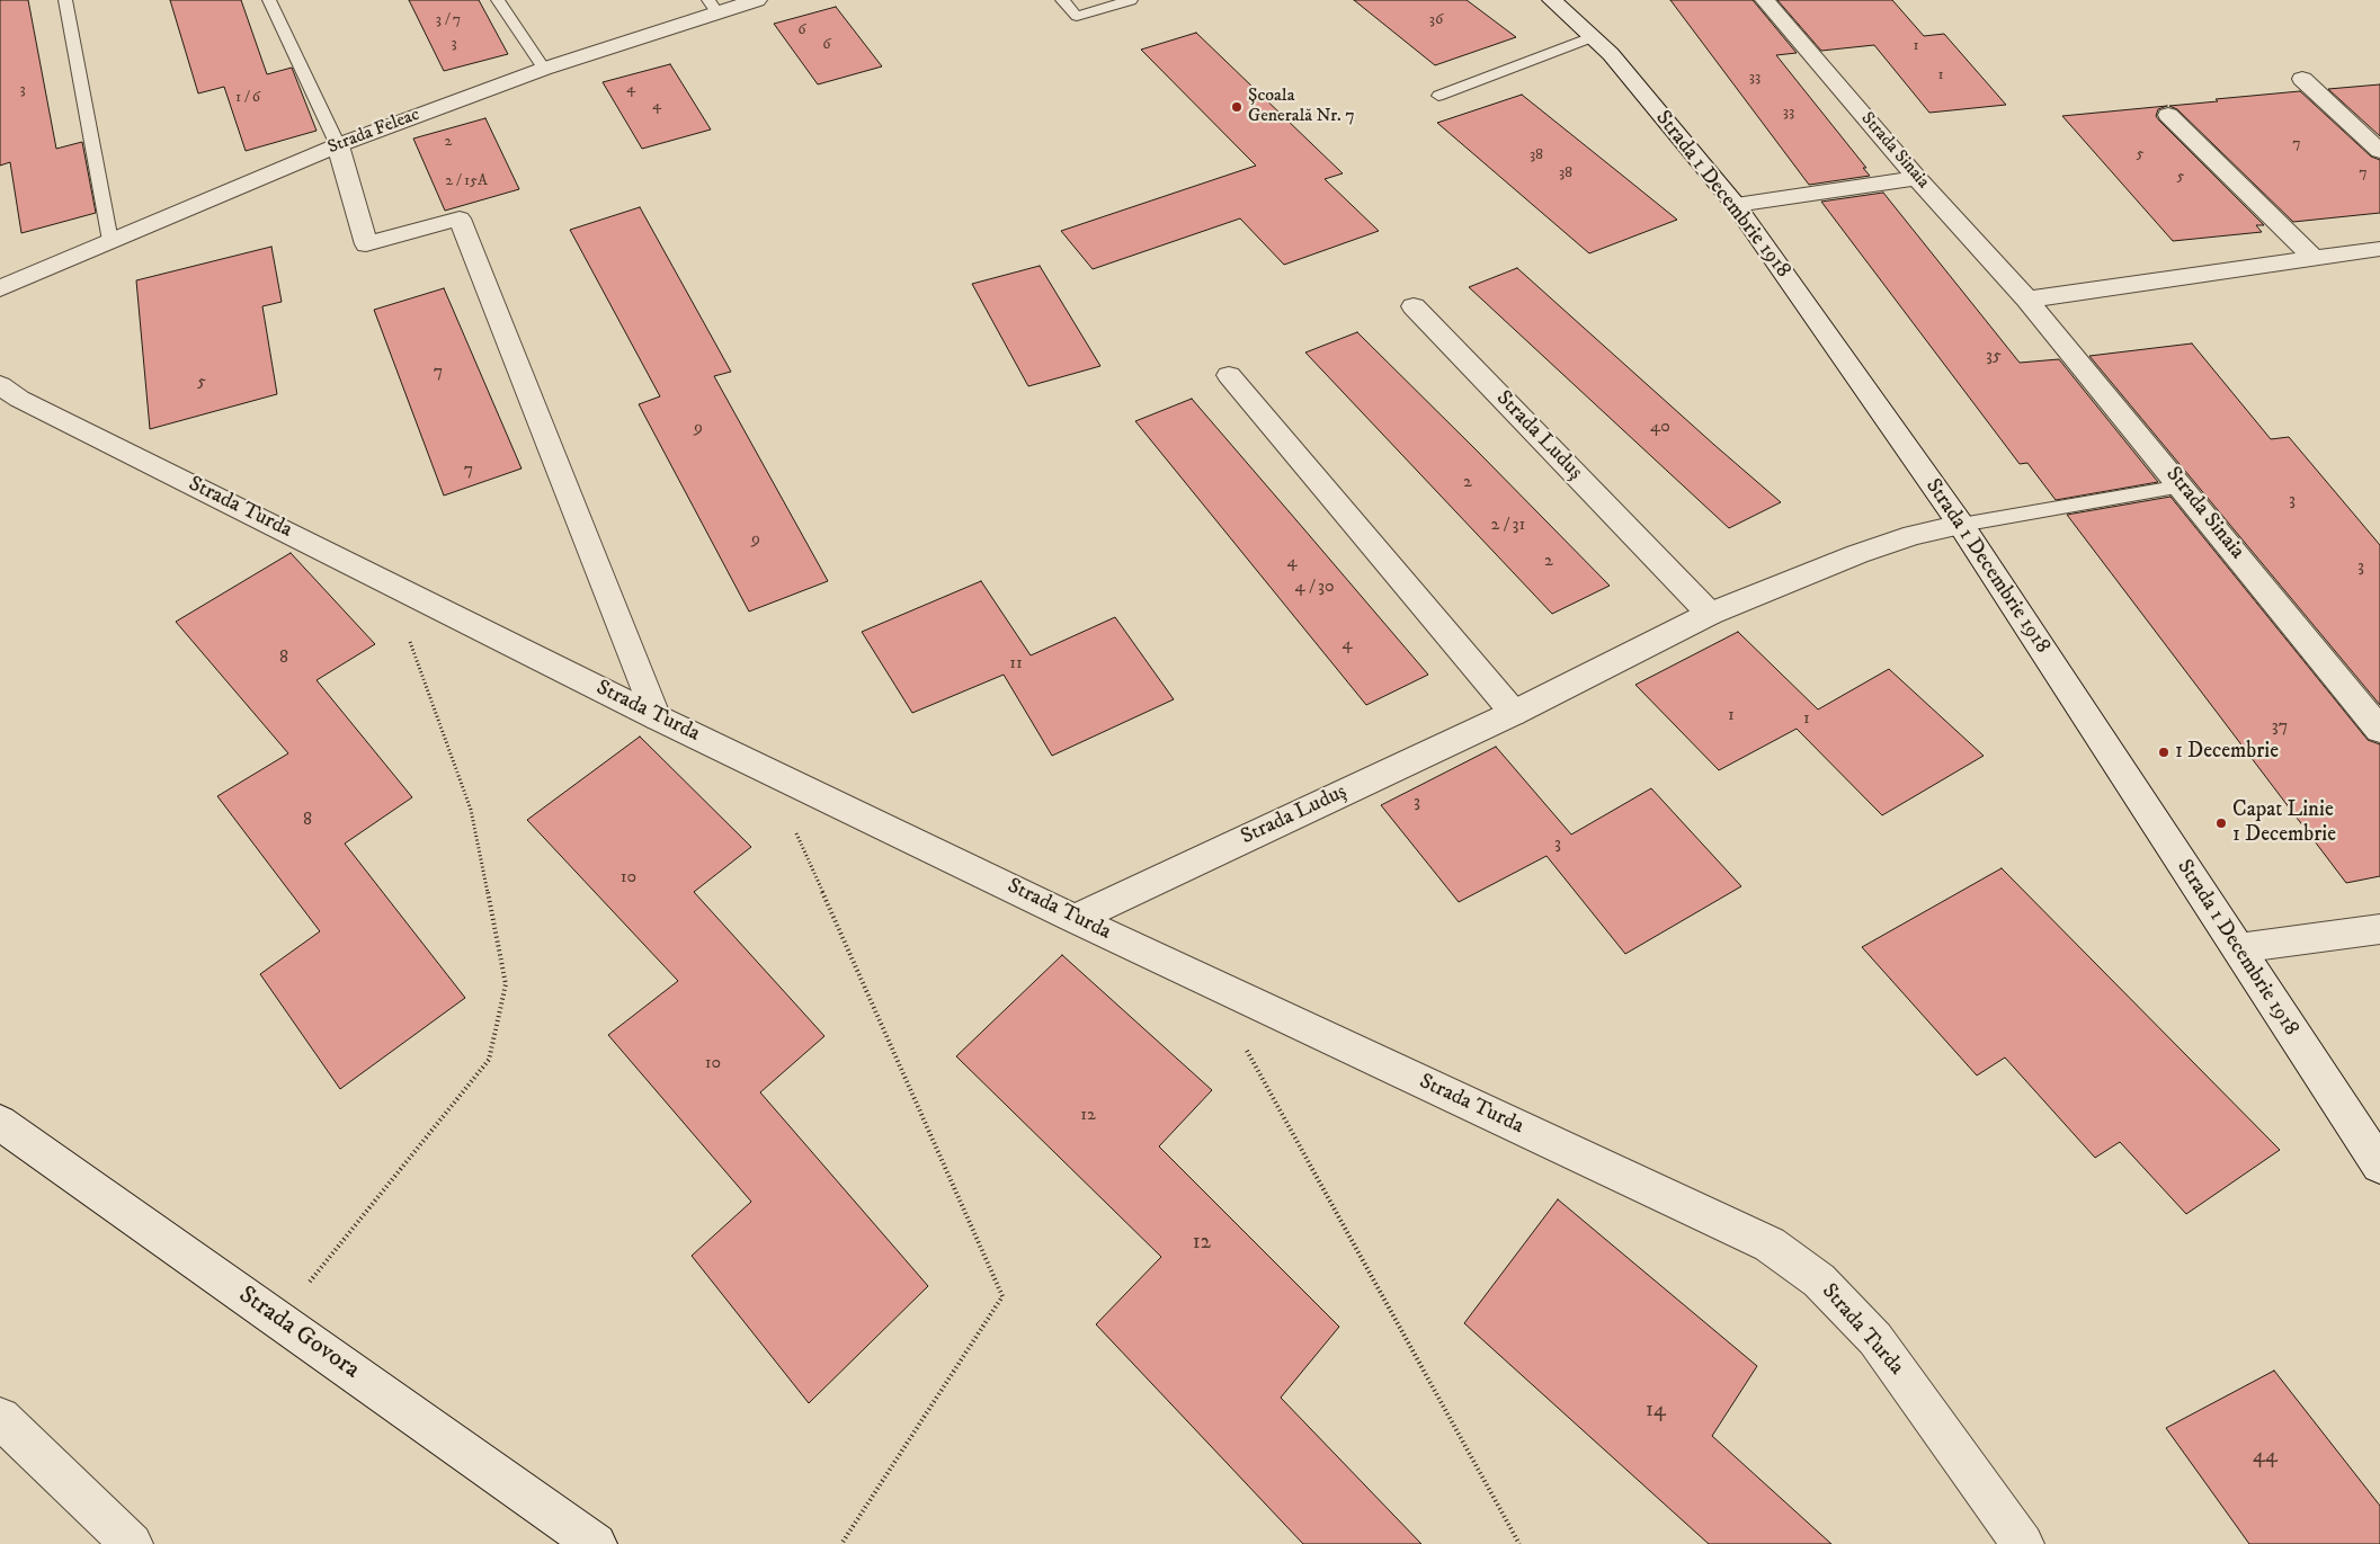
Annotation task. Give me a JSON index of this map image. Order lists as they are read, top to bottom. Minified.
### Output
{"streets":{"street":["Strada Feleac","Strada Sinaia","Strada 1 Decembrie 1918","Strada Luduș","Strada Turda","Strada Govora"]},"crossings":[["Strada 1 Decembrie 1918","Strada Luduș"],["Strada Luduș","Strada Turda"]],"places":["Școala Generală Nr. 7","1 Decembrie","Capat Linie 1 Decembrie"],"house_numbers":["3 / 7","36","6","3","6","1","1","33","4","3","1 / 6","4","33","2","7","5","38","38","7","5","2 / 15A","35","7","5","40","9","7","2","3","2 / 31","9","2","4","3","4 / 30","4","8","11","1","1","37","3","8","3","10","10","12","12","14","44"]}
